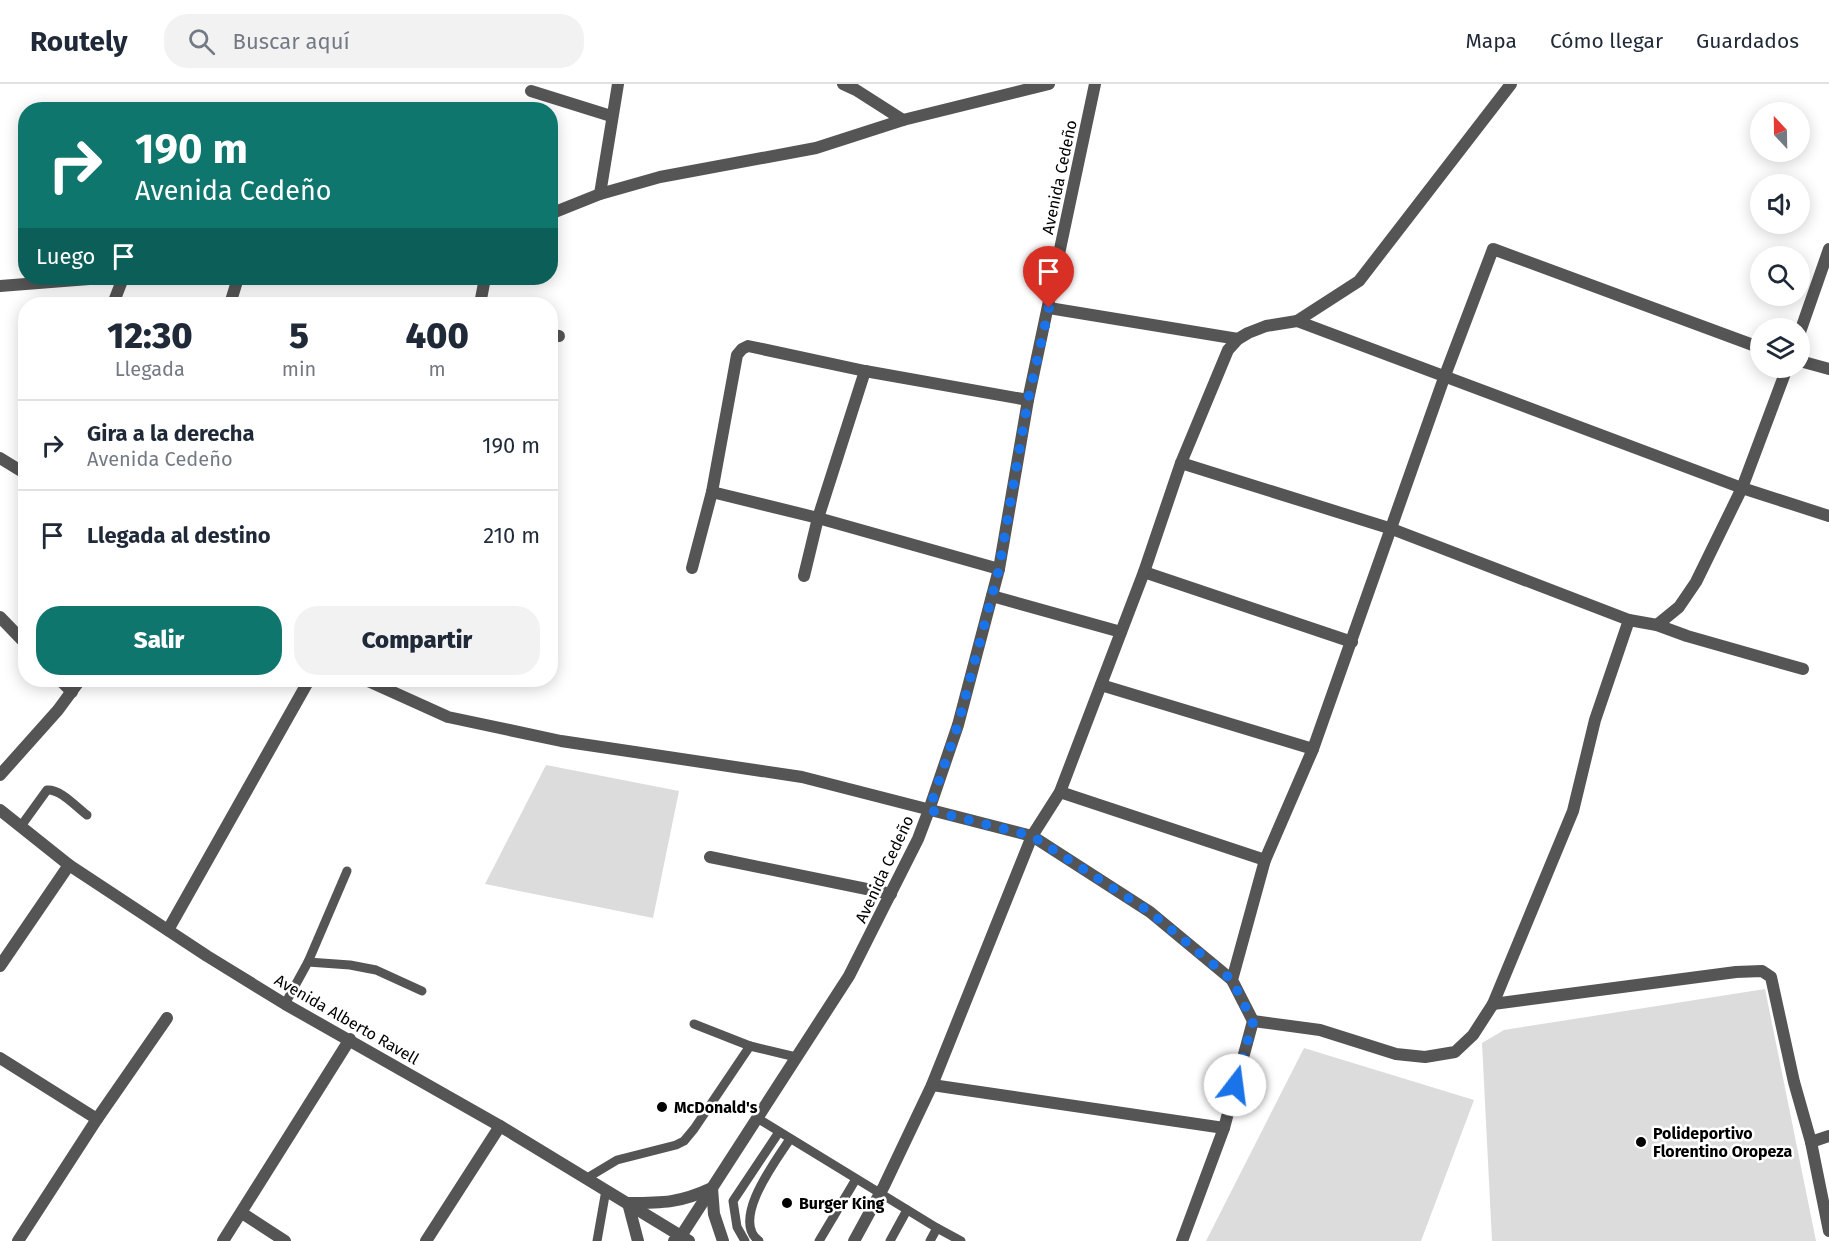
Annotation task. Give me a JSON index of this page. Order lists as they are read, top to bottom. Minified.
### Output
{"streets":{"street":["Avenida Cedeño","Avenida Alberto Ravell"]},"crossings":[["Avenida Cedeño","Avenida Alberto Ravell"]],"places":["McDonald's","Polideportivo Florentino Oropeza","Burger King"],"north":"top","page":{"header":"Routely","search":"Buscar aquí","nav":["Mapa","Cómo llegar","Guardados"],"turn":["190 m","Avenida Cedeño"],"then":"Luego","eta":["12:30","Llegada","5","min","400","m"],"list":[{"name":"Gira a la derecha","note":"Avenida Cedeño","value":"190 m"},{"name":"Llegada al destino","value":"210 m"}],"buttons":["Salir","Compartir"]}}
